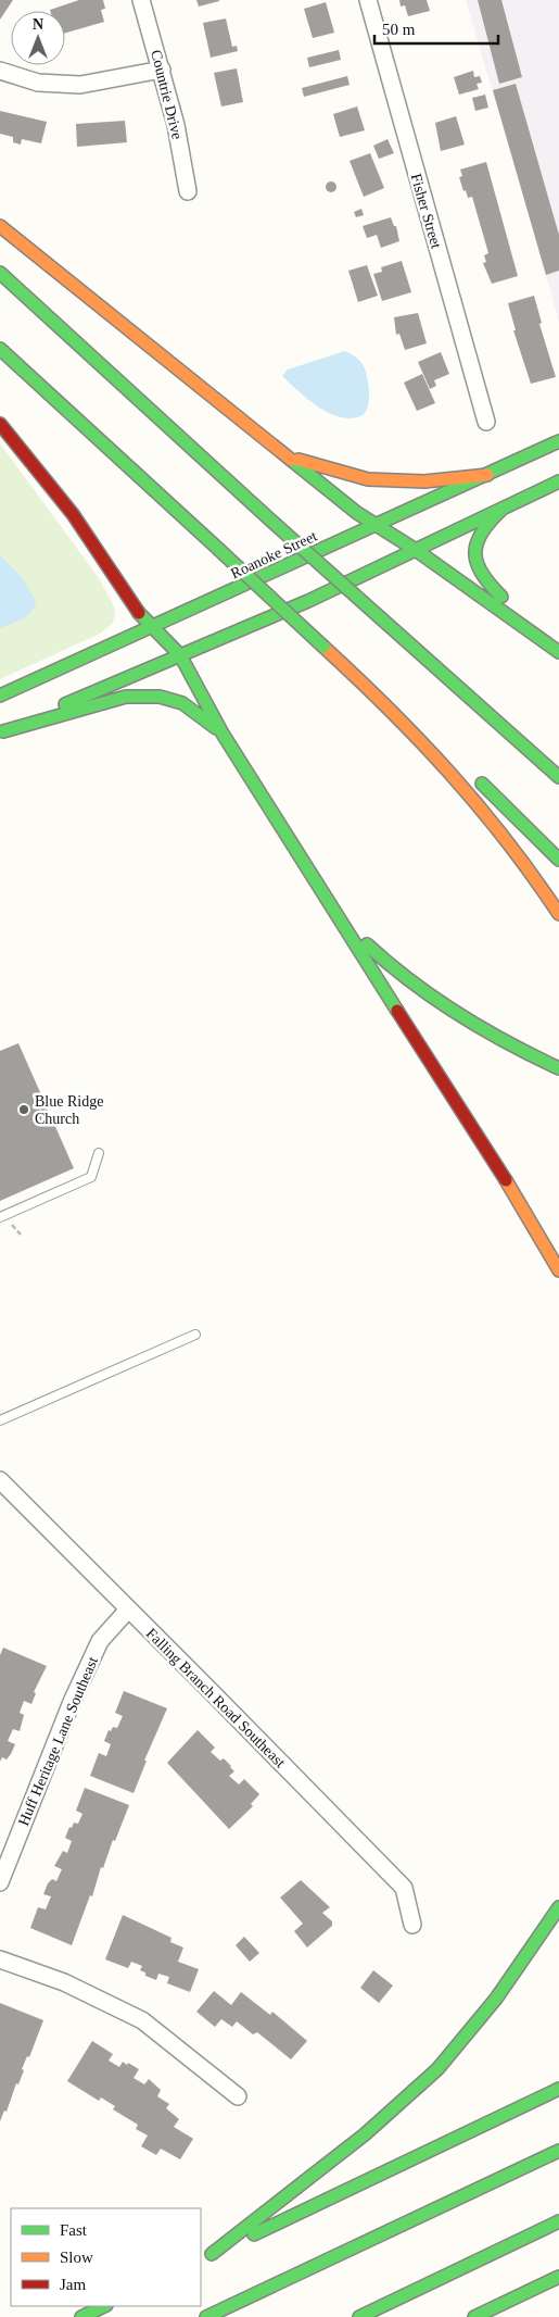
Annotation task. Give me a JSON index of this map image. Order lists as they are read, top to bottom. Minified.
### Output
{"streets":{"main road":["Roanoke Street"],"street":["Countrie Drive","Fisher Street","Falling Branch Road Southeast","Huff Heritage Lane Southeast"]},"crossings":[["Falling Branch Road Southeast","Huff Heritage Lane Southeast"]],"places":["Blue Ridge Church"],"legend":["Fast","Slow","Jam"],"scale_bar":"50 m","north":"top"}
